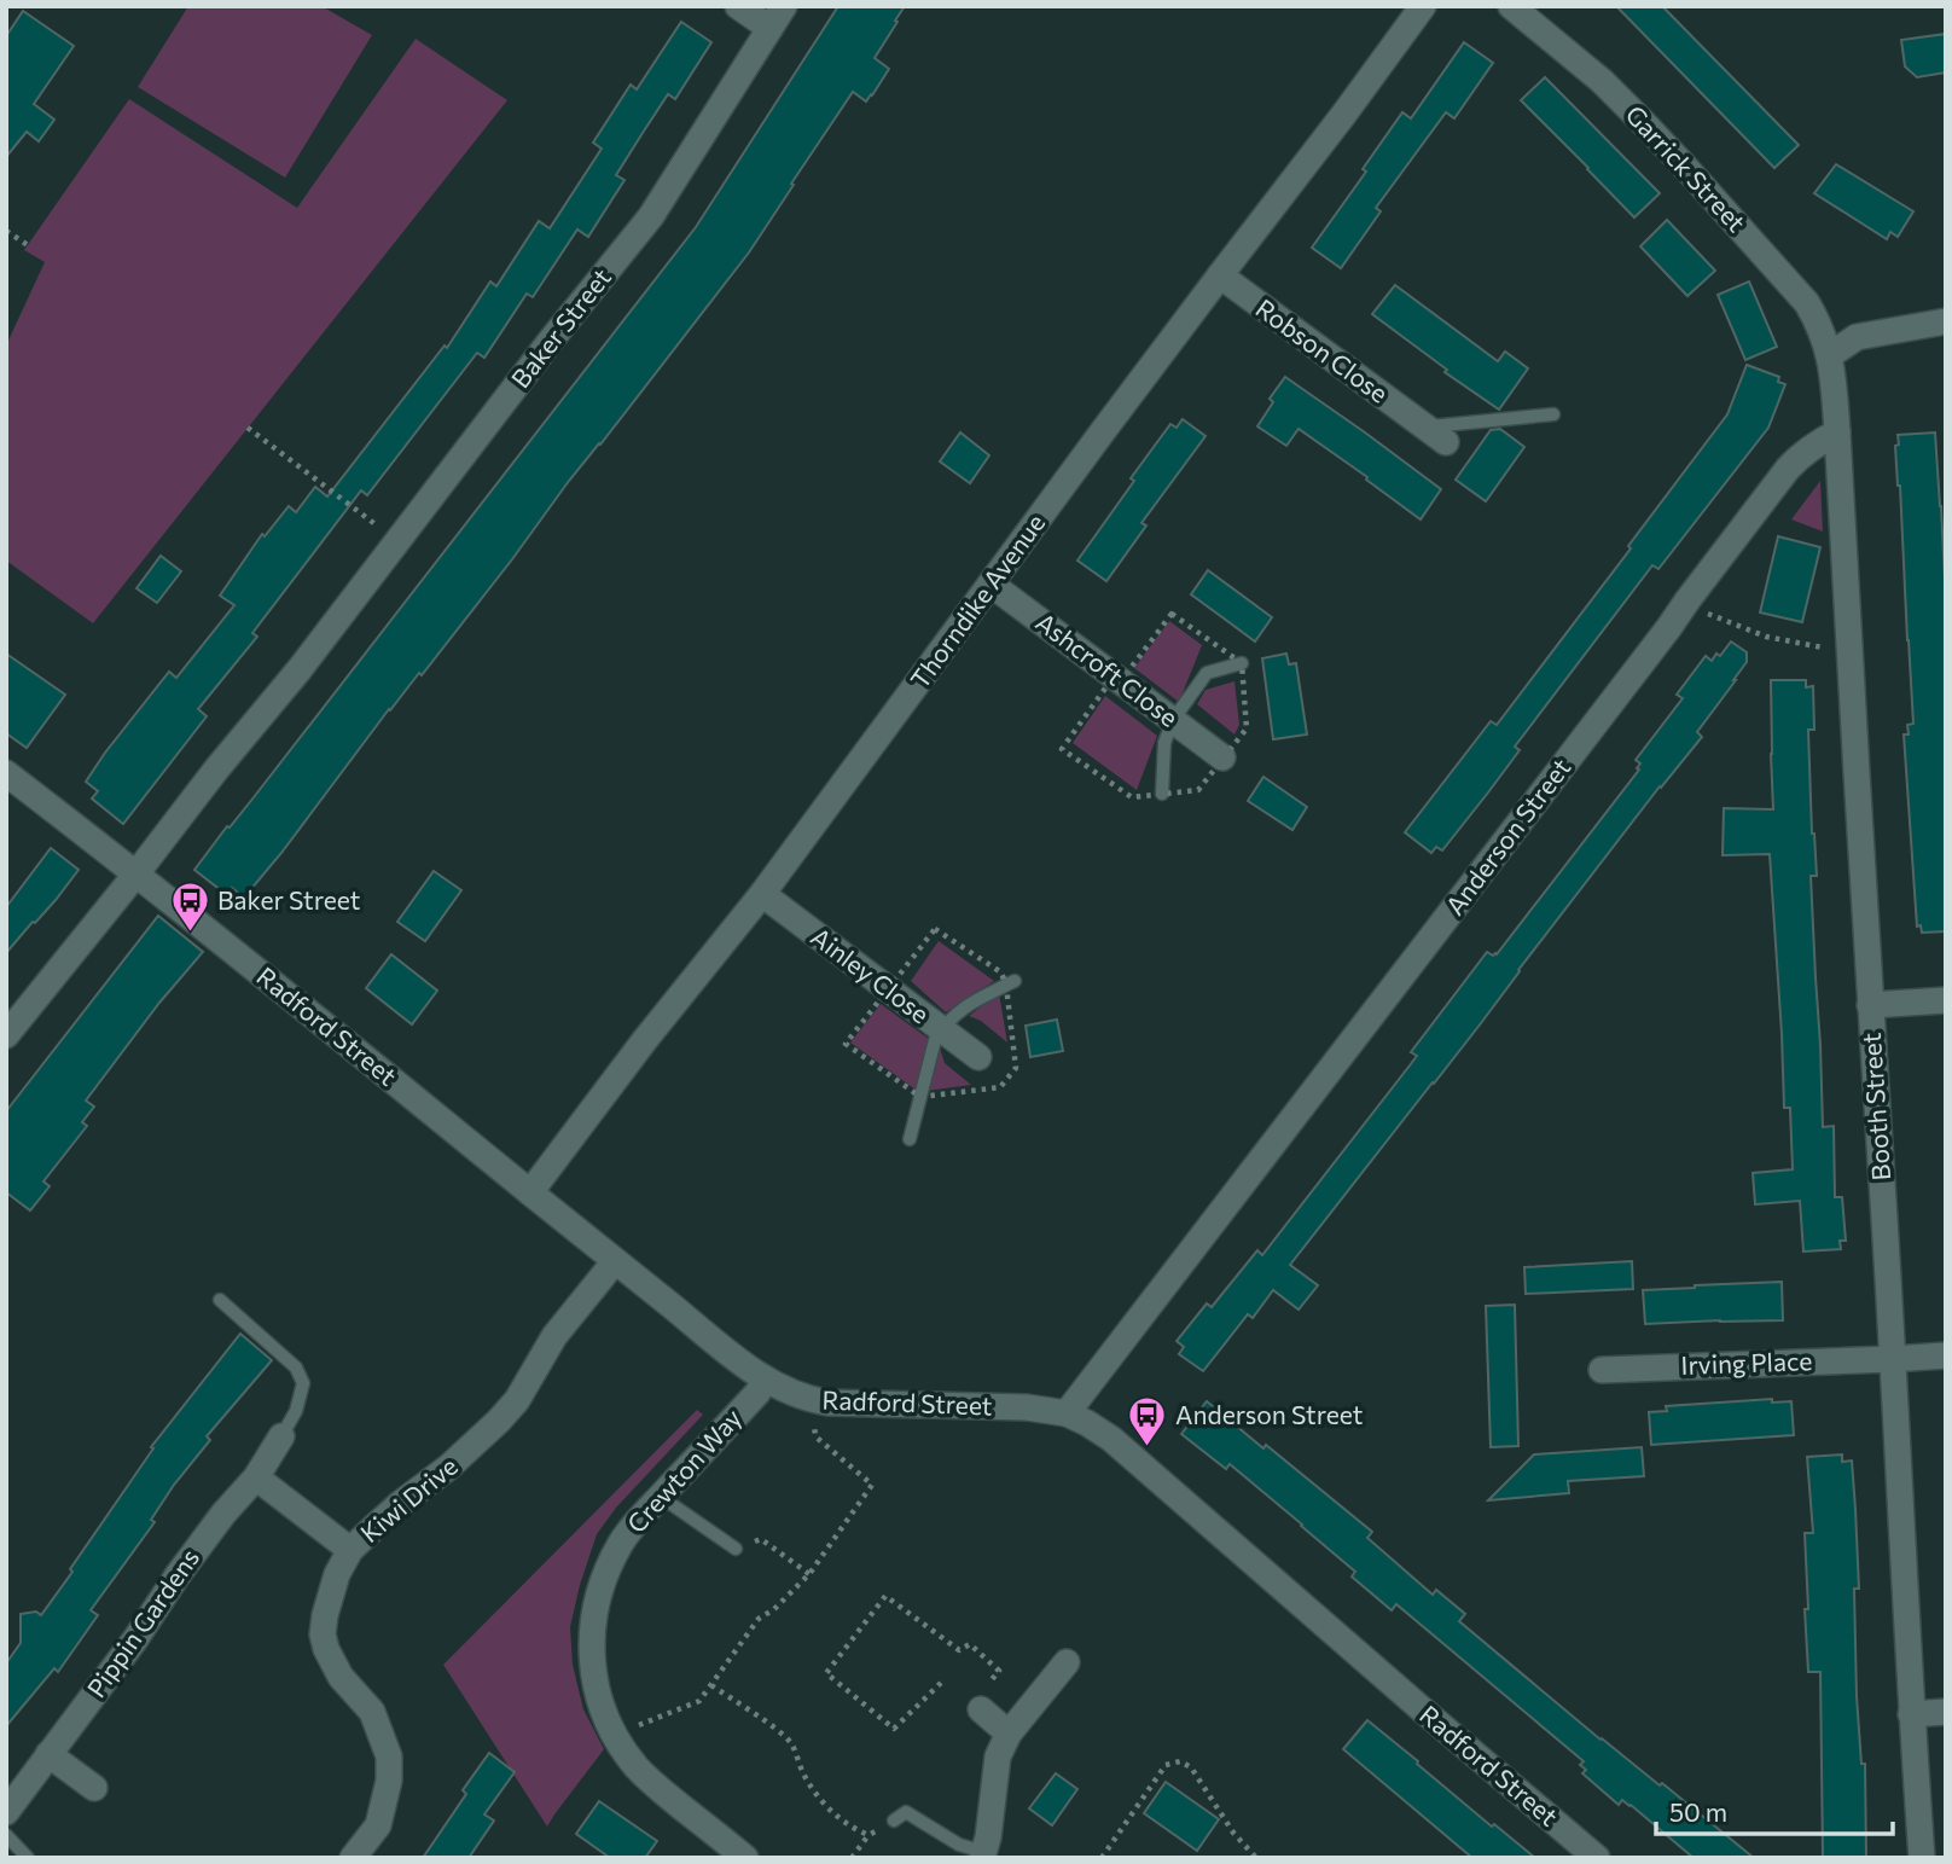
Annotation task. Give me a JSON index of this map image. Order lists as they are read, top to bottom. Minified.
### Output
{"streets":{"street":["Garrick Street","Baker Street","Robson Close","Thorndike Avenue","Ashcroft Close","Anderson Street","Ainley Close","Radford Street","Booth Street","Irving Place","Crewton Way","Kiwi Drive","Pippin Gardens"]},"crossings":[["Garrick Street","Booth Street"],["Baker Street","Radford Street"],["Robson Close","Thorndike Avenue"],["Thorndike Avenue","Ashcroft Close"],["Thorndike Avenue","Ainley Close"],["Thorndike Avenue","Radford Street"],["Anderson Street","Radford Street"],["Anderson Street","Booth Street"],["Radford Street","Crewton Way"],["Radford Street","Kiwi Drive"],["Booth Street","Irving Place"]],"places":{"bus stop":["Baker Street","Anderson Street"]},"scale_bar":"50 m"}
